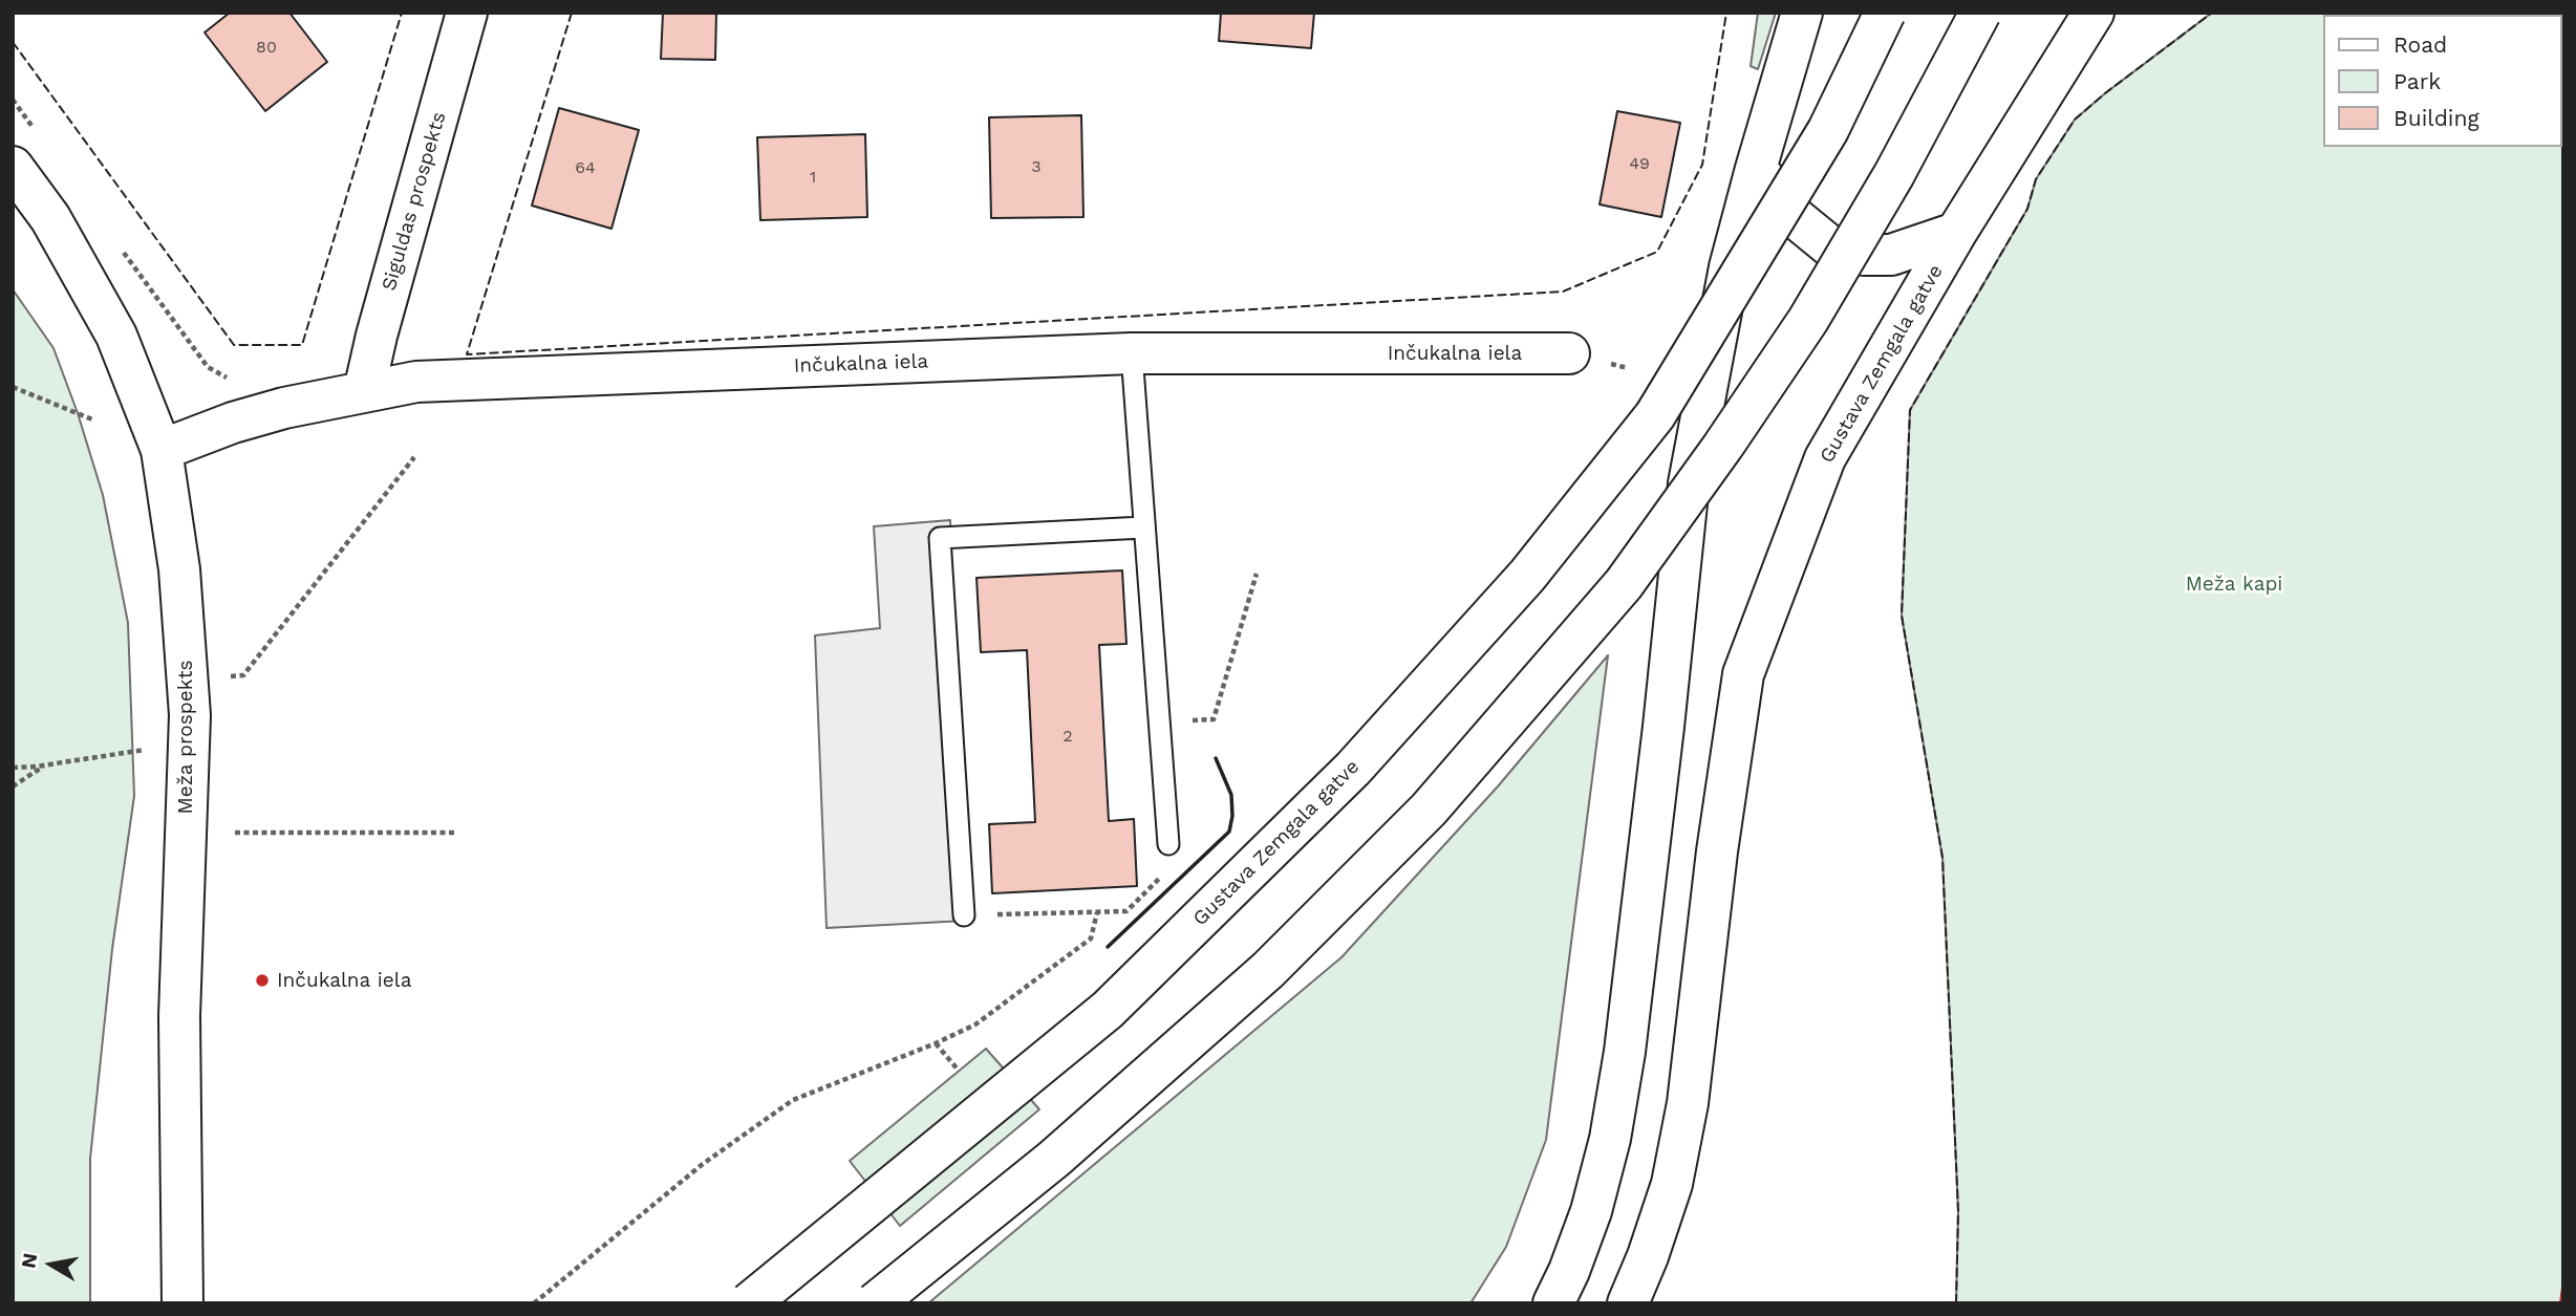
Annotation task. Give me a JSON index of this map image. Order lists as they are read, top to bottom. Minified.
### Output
{"streets":{"street":["Siguldas prospekts","Inčukalna iela","Gustava Zemgala gatve","Meža prospekts"]},"crossings":[["Siguldas prospekts","Inčukalna iela"],["Inčukalna iela","Meža prospekts"]],"parks":["Meža kapi"],"places":["Inčukalna iela"],"house_numbers":["80","49","3","64","1","2"],"legend":["Road","Park","Building"],"north":"left"}
